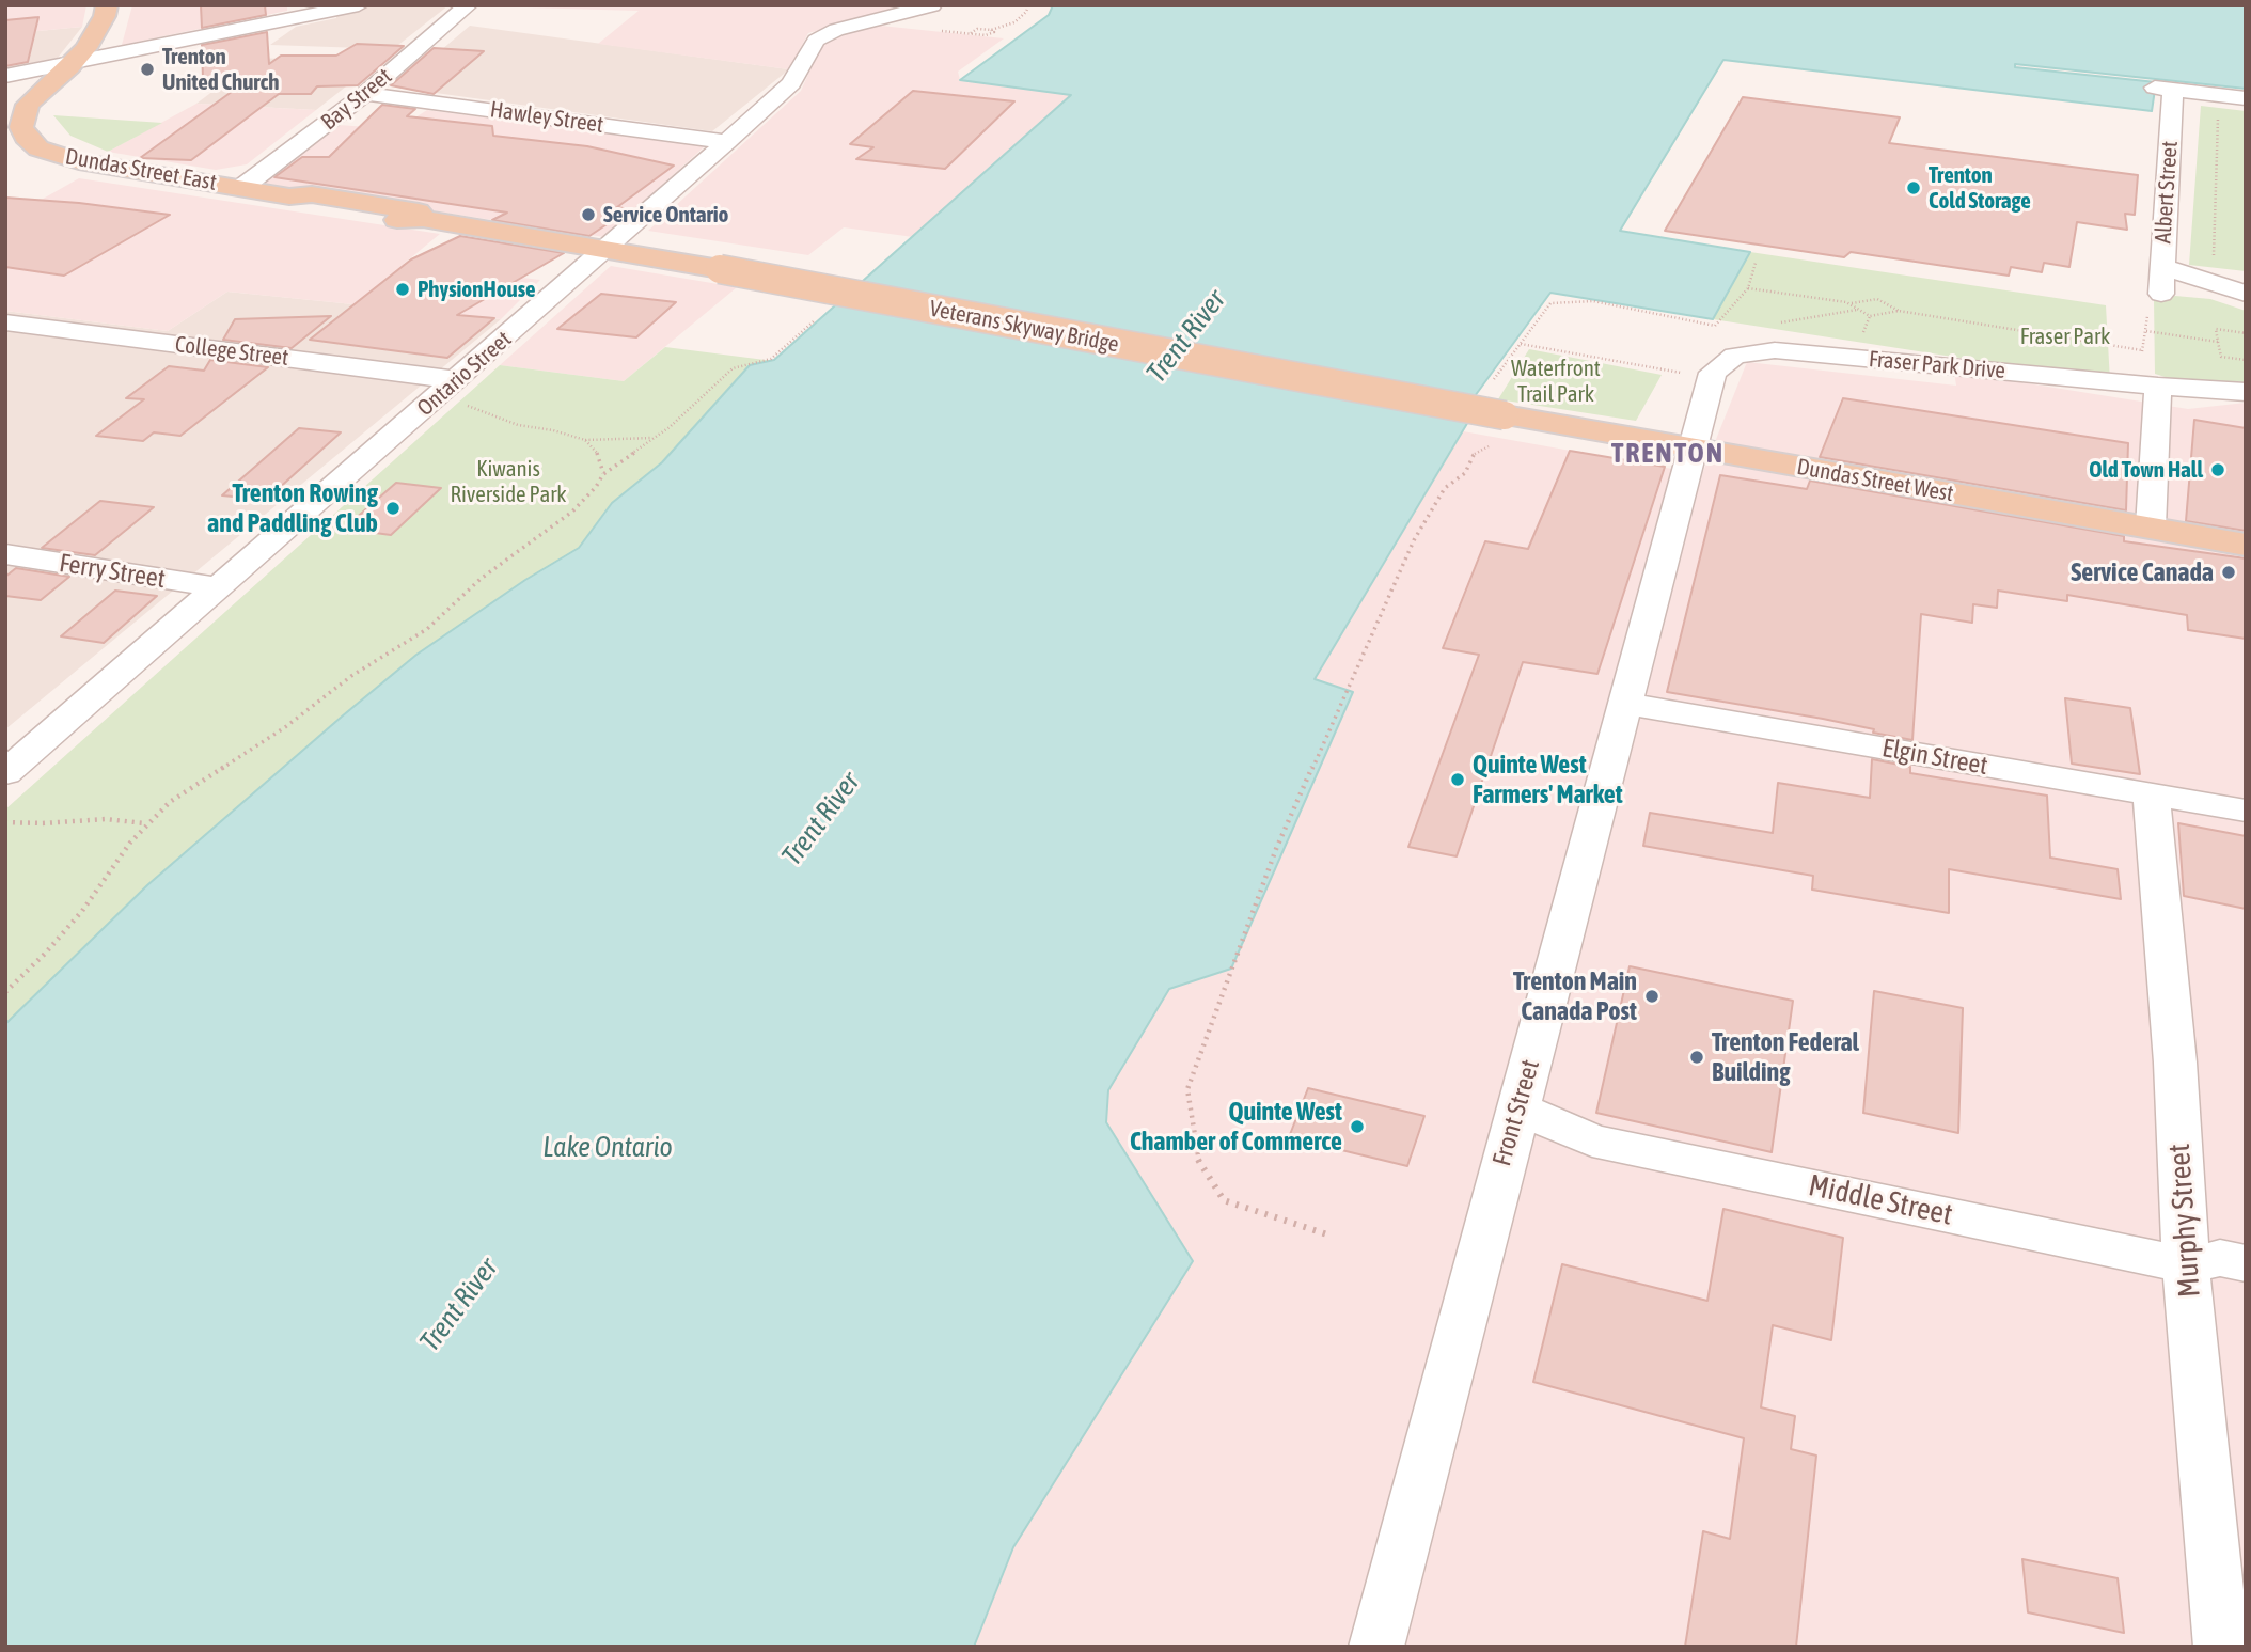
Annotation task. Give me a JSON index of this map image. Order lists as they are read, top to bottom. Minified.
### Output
{"streets":{"main road":["Dundas Street East","Veterans Skyway Bridge","Dundas Street West"],"street":["Bay Street","Hawley Street","Albert Street","College Street","Fraser Park Drive","Ontario Street","Ferry Street","Elgin Street","Front Street","Middle Street","Murphy Street"]},"crossings":[["Bay Street","Hawley Street"],["Bay Street","Dundas Street East"],["Hawley Street","Ontario Street"],["Dundas Street East","Veterans Skyway Bridge"],["Dundas Street East","Ontario Street"],["Veterans Skyway Bridge","Dundas Street West"],["College Street","Ontario Street"],["Ontario Street","Ferry Street"],["Dundas Street West","Front Street"],["Elgin Street","Front Street"],["Elgin Street","Murphy Street"],["Front Street","Middle Street"],["Middle Street","Murphy Street"]],"districts":["TRENTON"],"water":["Trent River","Lake Ontario"],"parks":["Fraser Park","Waterfront Trail Park","Kiwanis Riverside Park"],"places":["Trenton United Church","Trenton Cold Storage","Service Ontario","PhysionHouse","Old Town Hall","Trenton Rowing and Paddling Club","Service Canada","Quinte West Farmers' Market","Trenton Main Canada Post","Trenton Federal Building","Quinte West Chamber of Commerce"]}
